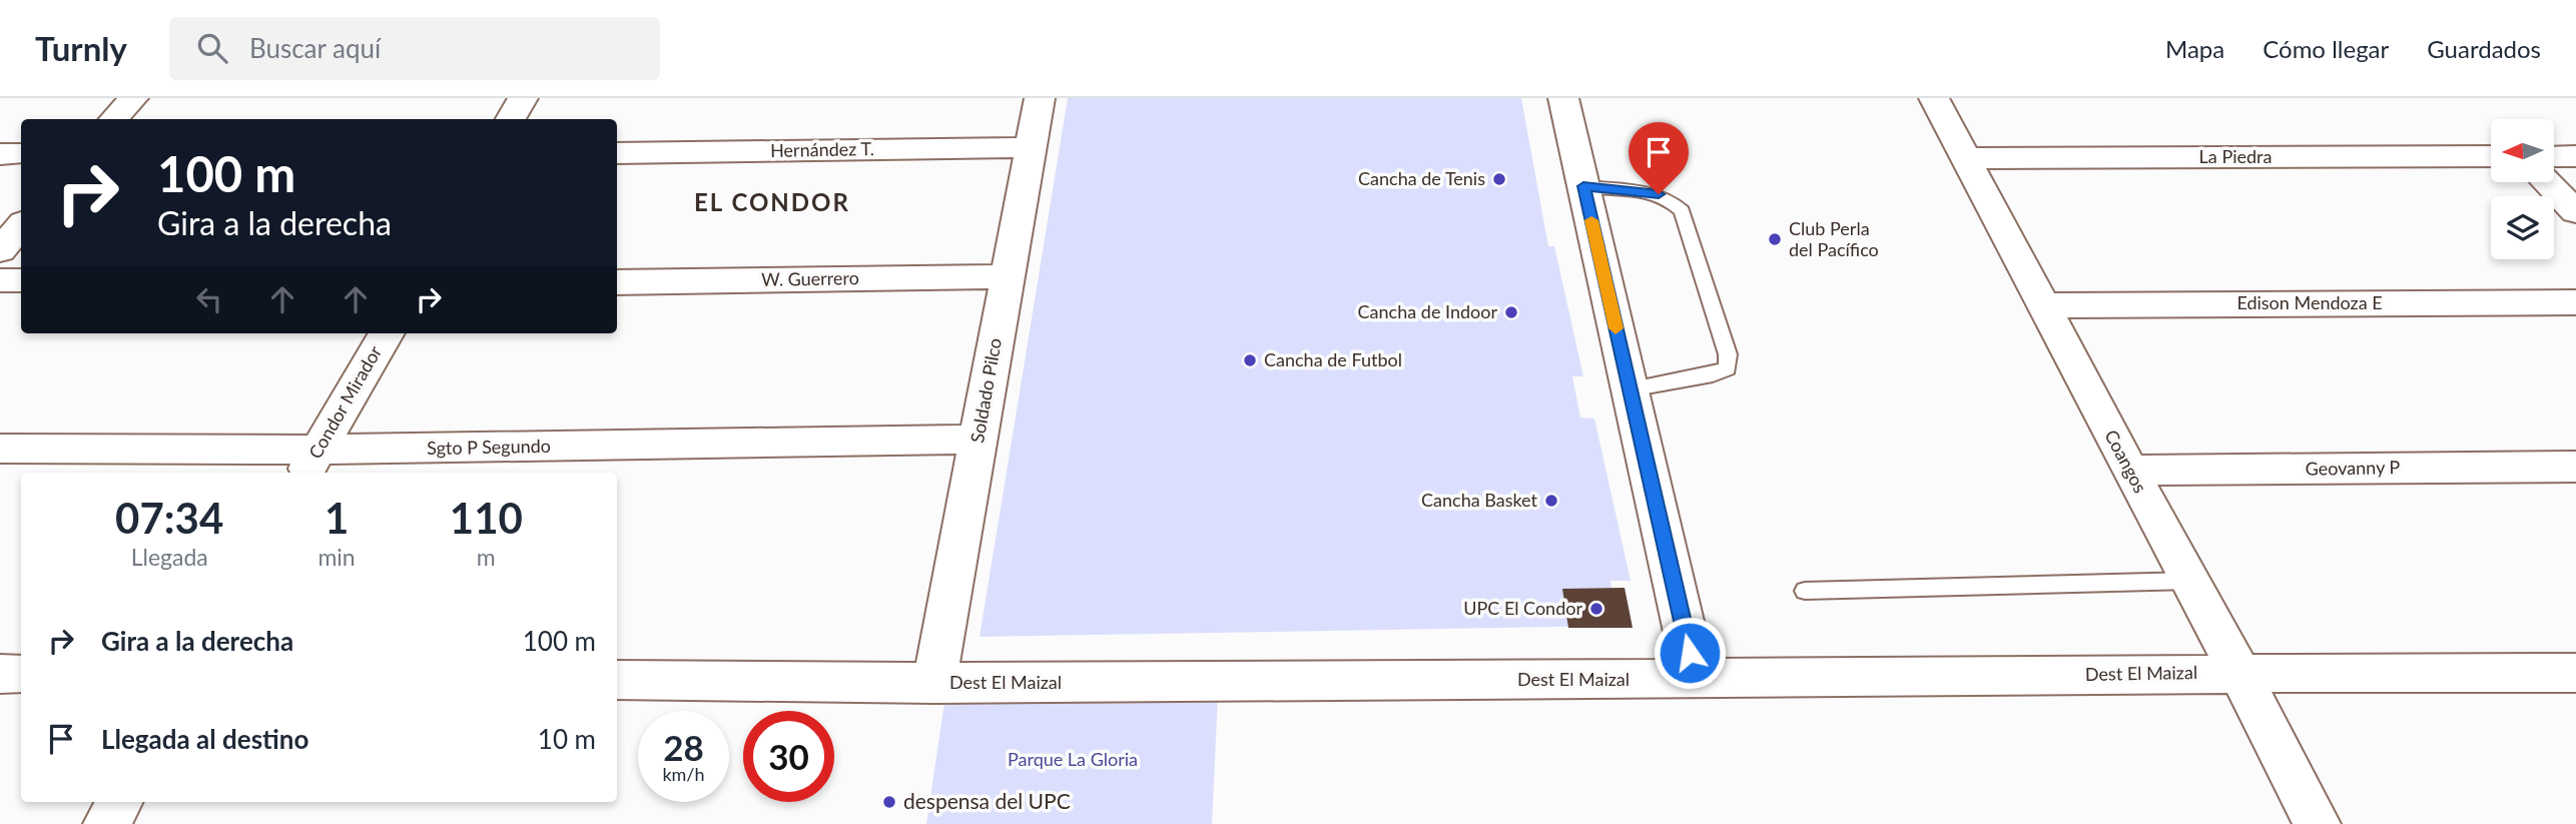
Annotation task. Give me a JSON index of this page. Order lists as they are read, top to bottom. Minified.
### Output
{"streets":{"street":["Hernández T.","La Piedra","W. Guerrero","Edison Mendoza E","Soldado Pilco","Condor Mirador","Sgto P Segundo","Coangos","Geovanny P","Dest El Maizal"]},"crossings":[["Hernández T.","Soldado Pilco"],["La Piedra","Coangos"],["W. Guerrero","Soldado Pilco"],["Edison Mendoza E","Coangos"],["Soldado Pilco","Sgto P Segundo"],["Soldado Pilco","Dest El Maizal"],["Condor Mirador","Sgto P Segundo"],["Coangos","Geovanny P"],["Coangos","Dest El Maizal"]],"districts":["EL CONDOR"],"parks":["Parque La Gloria"],"places":["Cancha de Tenis","Club Perla del Pacífico","Cancha de Indoor","Cancha de Futbol","Cancha Basket","UPC El Condor","despensa del UPC"],"north":"left","page":{"header":"Turnly","search":"Buscar aquí","nav":["Mapa","Cómo llegar","Guardados"],"turn":["100 m","Gira a la derecha"],"eta":["07:34","Llegada","1","min","110","m"],"list":[{"name":"Gira a la derecha","value":"100 m"},{"name":"Llegada al destino","value":"10 m"}],"speed":"28 km/h","limit":"30"}}
